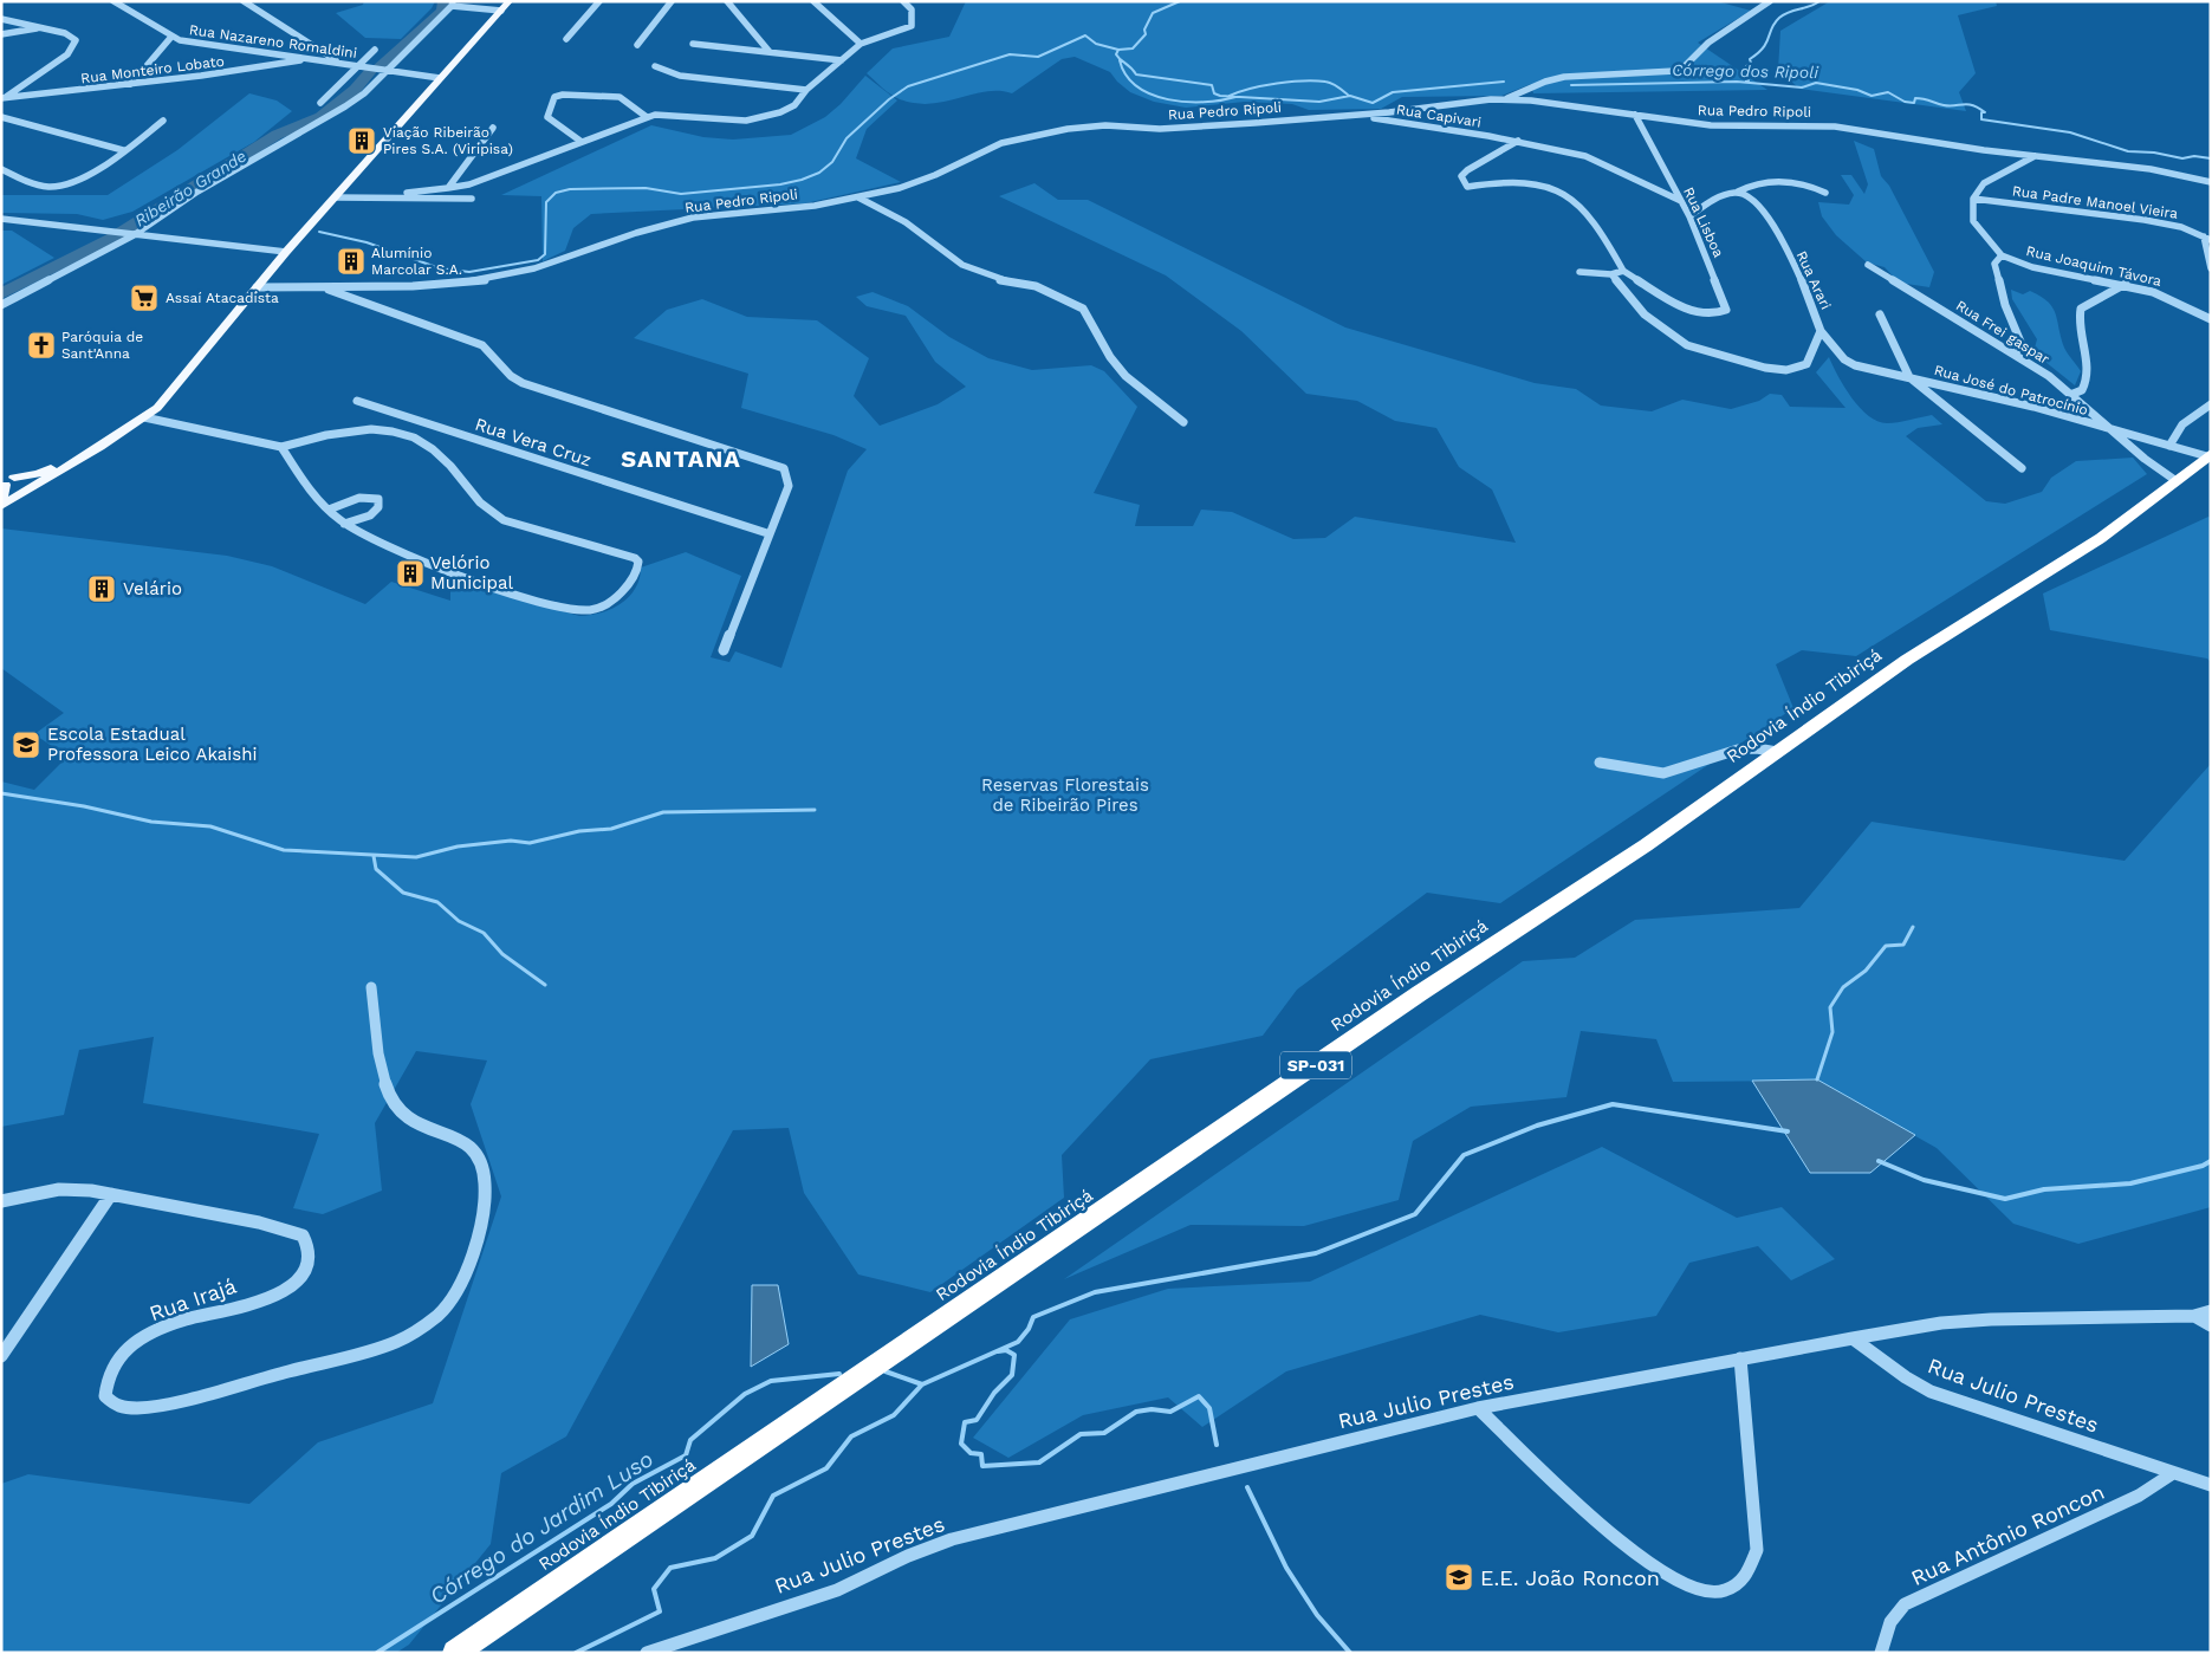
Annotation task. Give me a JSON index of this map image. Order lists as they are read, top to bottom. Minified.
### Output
{"streets":{"highway":["Rodovia Índio Tibiriçá","SP-031"],"street":["Rua Nazareno Romaldini","Rua Monteiro Lobato","Rua Pedro Ripoli","Rua Capivari","Rua Padre Manoel Vieira","Rua Lisboa","Rua Joaquim Távora","Rua Arari","Rua Frei gaspar","Rua José do Patrocínio","Rua Vera Cruz","Rua Irajá","Rua Julio Prestes","Rua Antônio Roncon"]},"crossings":[["Rua Nazareno Romaldini","Rua Monteiro Lobato"],["Rua Pedro Ripoli","Rua Capivari"],["Rua Pedro Ripoli","Rua Lisboa"],["Rua Capivari","Rua Lisboa"],["Rua Arari","Rua José do Patrocínio"],["Rua Frei gaspar","Rua José do Patrocínio"],["Rua Frei gaspar","Rodovia Índio Tibiriçá"],["Rua José do Patrocínio","Rodovia Índio Tibiriçá"],["Rua Julio Prestes","Rua Antônio Roncon"]],"districts":["SANTANA"],"water":["Córrego dos Ripoli","Ribeirão Grande","Córrego do Jardim Luso"],"parks":["Reservas Florestais de Ribeirão Pires"],"places":{"building":["Viação Ribeirão Pires S.A. (Viripisa)","Alumínio Marcolar S.A.","Velório Municipal","Velário"],"supermarket":["Assaí Atacadista"],"church":["Paróquia de Sant'Anna"],"school or university":["Escola Estadual Professora Leico Akaishi","E.E. João Roncon"]}}
